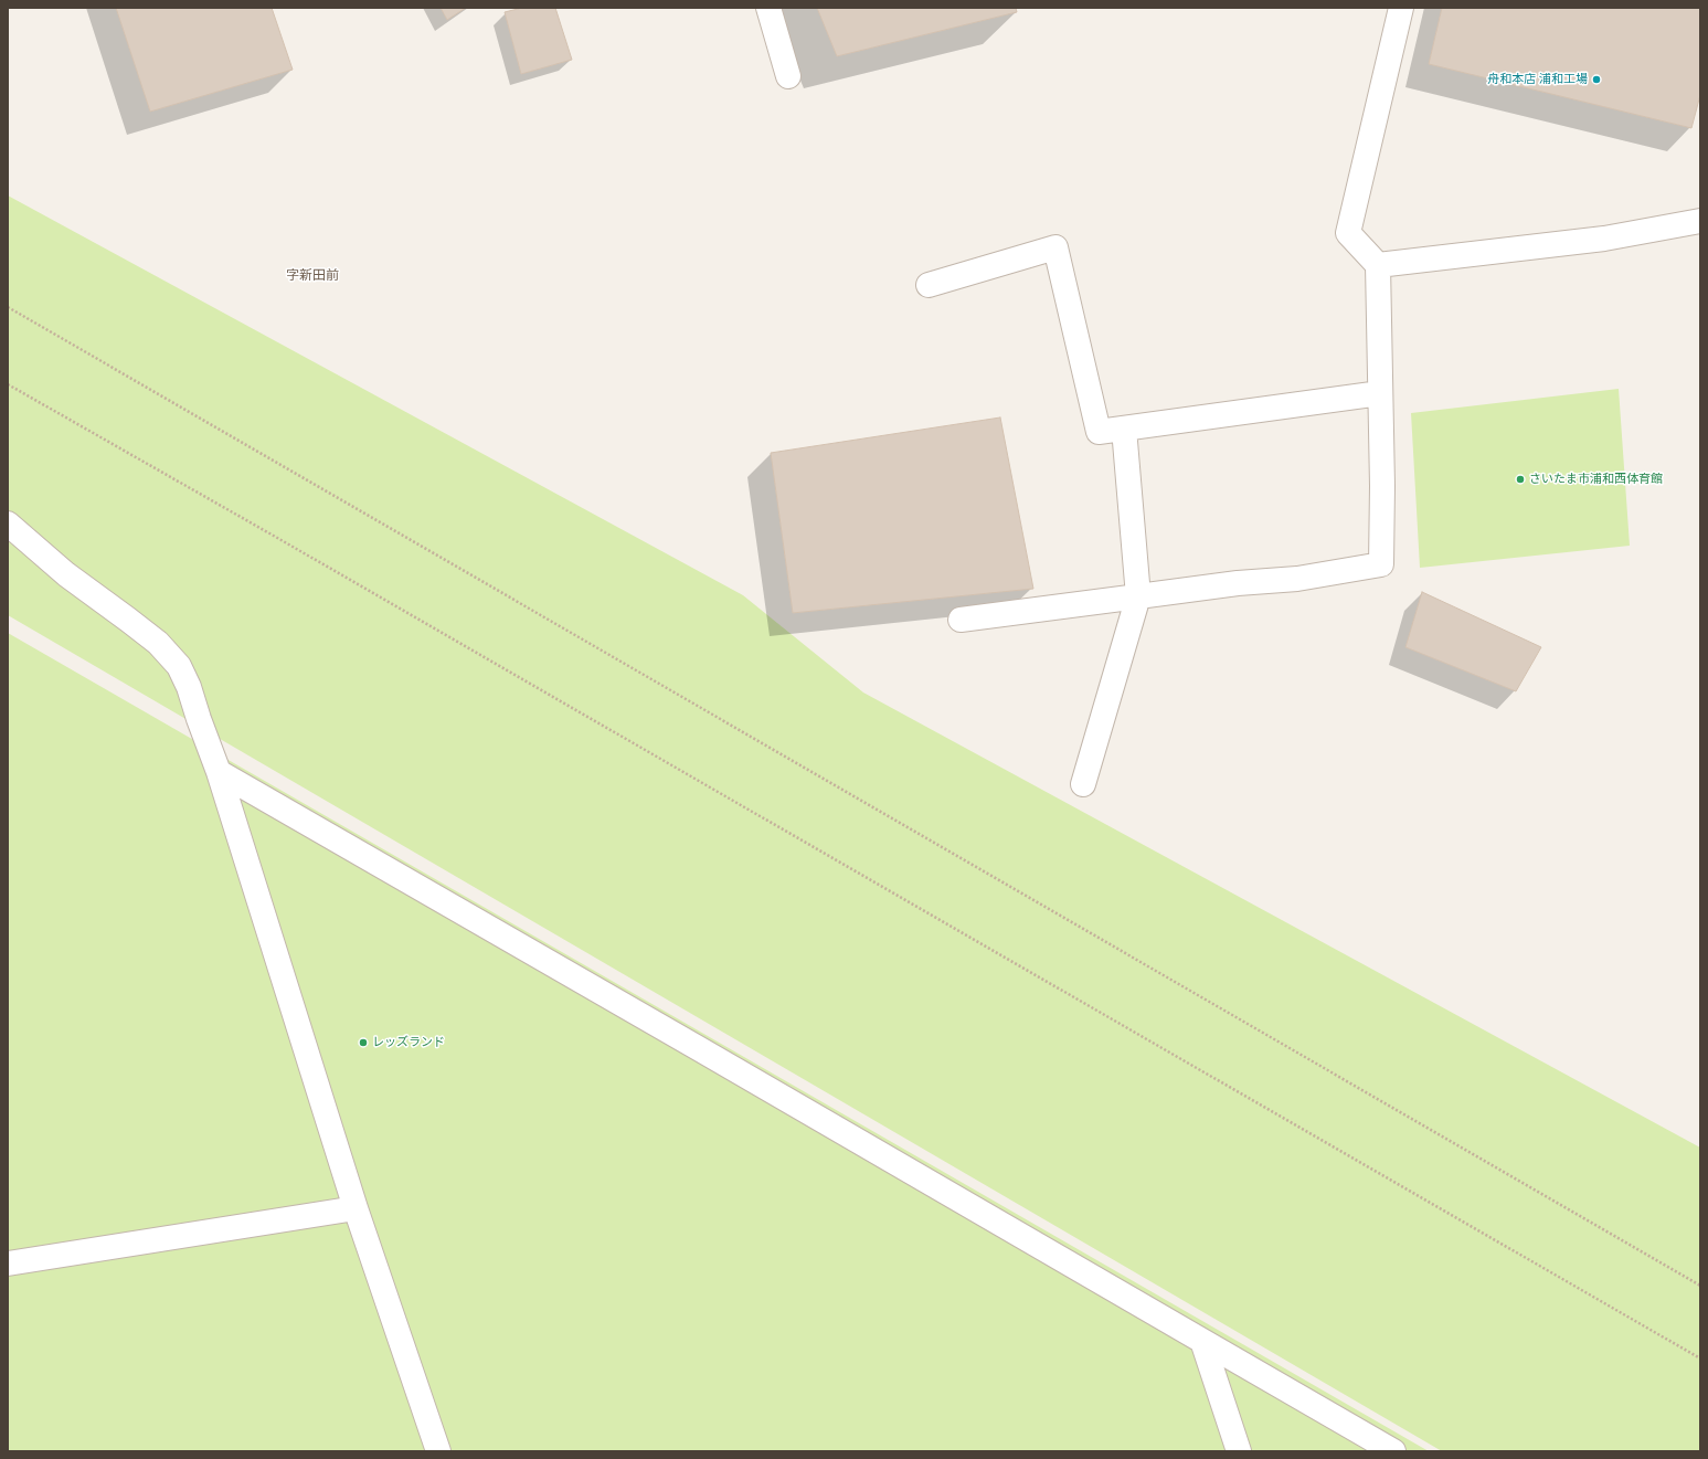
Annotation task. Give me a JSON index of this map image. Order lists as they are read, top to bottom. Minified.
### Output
{"districts":["字新田前"],"places":["舟和本店 浦和工場","さいたま市浦和西体育館","レッズランド"]}
